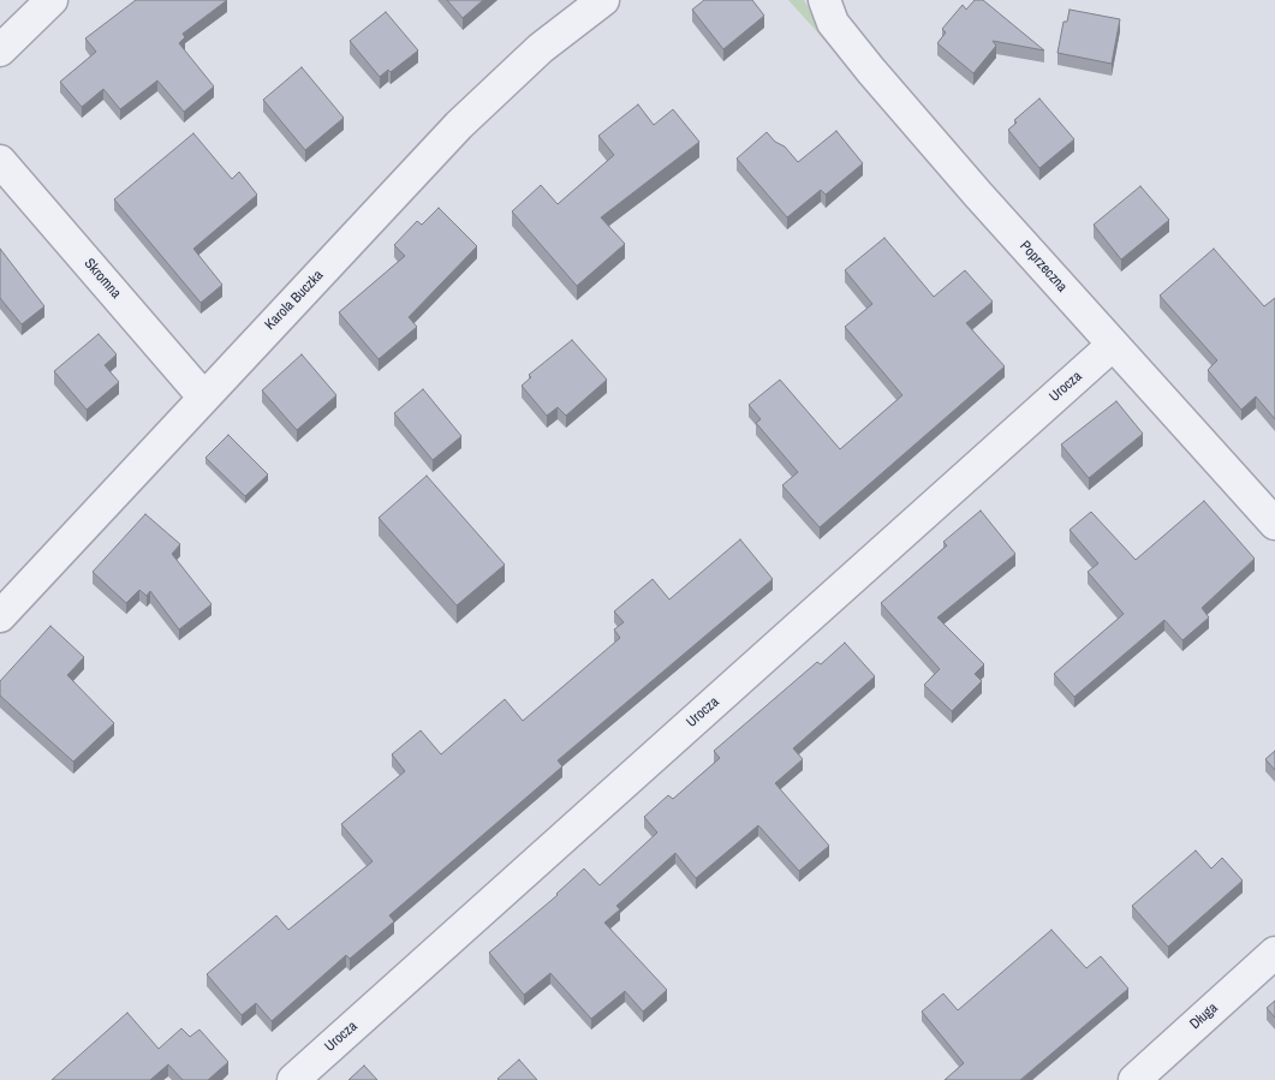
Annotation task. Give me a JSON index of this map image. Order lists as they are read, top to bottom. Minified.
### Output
{"streets":{"street":["Poprzeczna","Skromna","Karola Buczka","Urocza","Długa"]},"crossings":[["Poprzeczna","Urocza"],["Skromna","Karola Buczka"]]}
